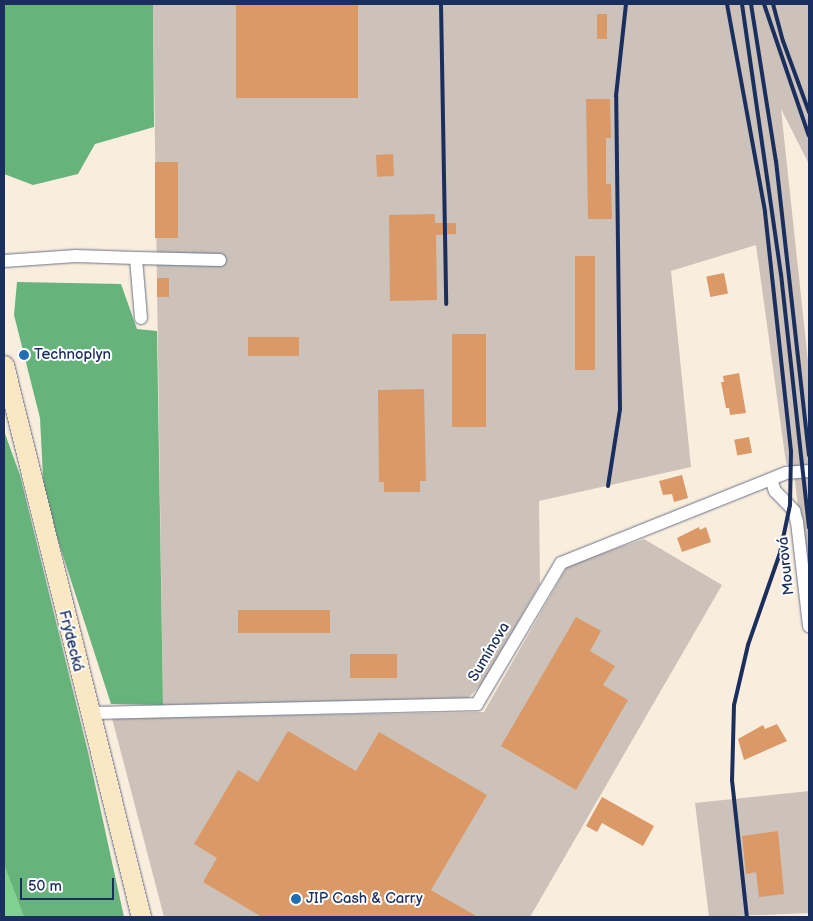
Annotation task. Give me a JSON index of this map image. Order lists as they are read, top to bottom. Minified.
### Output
{"streets":{"main road":["Frýdecká"],"street":["Mourová","Sumínova"]},"crossings":[["Mourová","Sumínova"],["Frýdecká","Sumínova"]],"places":["Technoplyn","JIP Cash & Carry"],"scale_bar":"50 m"}
